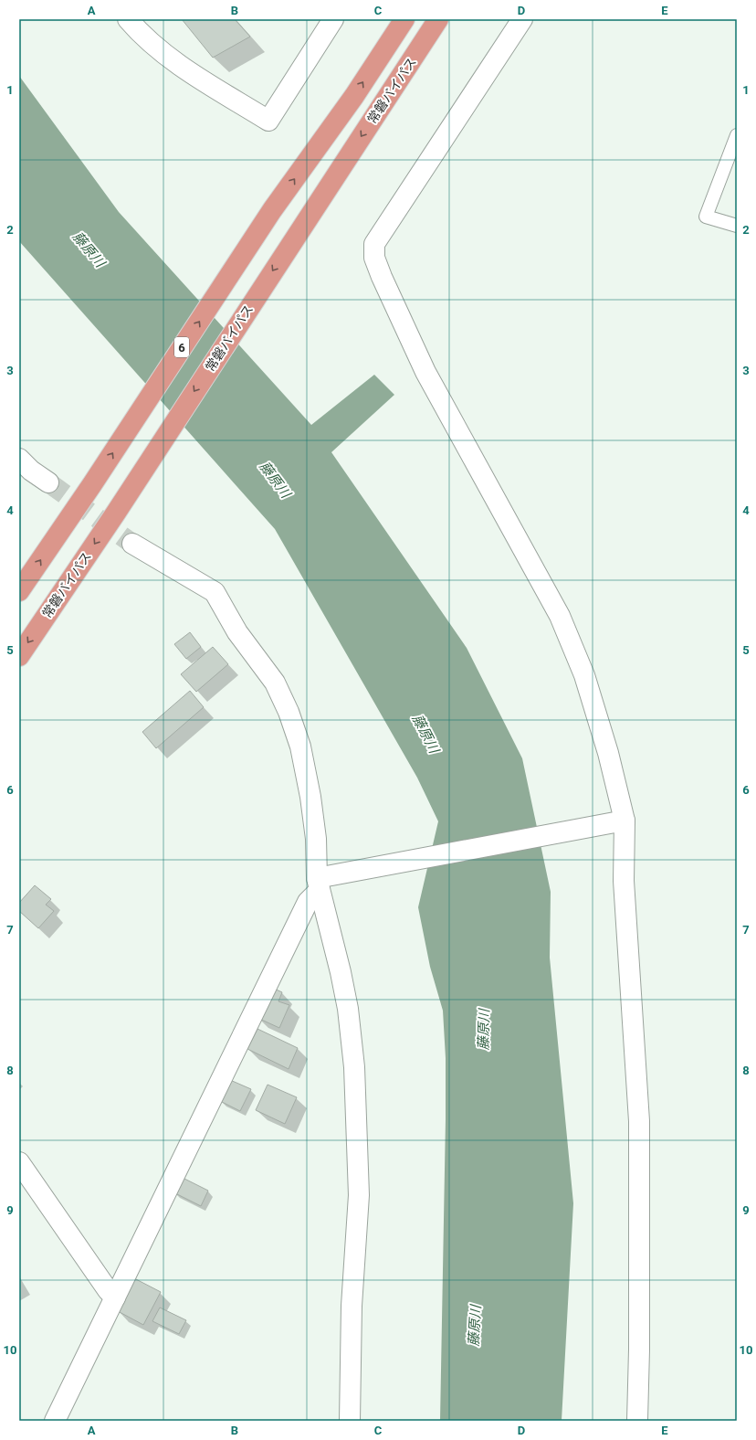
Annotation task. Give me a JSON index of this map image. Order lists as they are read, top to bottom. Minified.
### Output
{"streets":{"highway":["常磐バイパス","6"]},"water":["藤原川"],"grid":{"columns":["A","B","C","D","E"],"rows":["1","2","3","4","5","6","7","8","9","10"]}}
